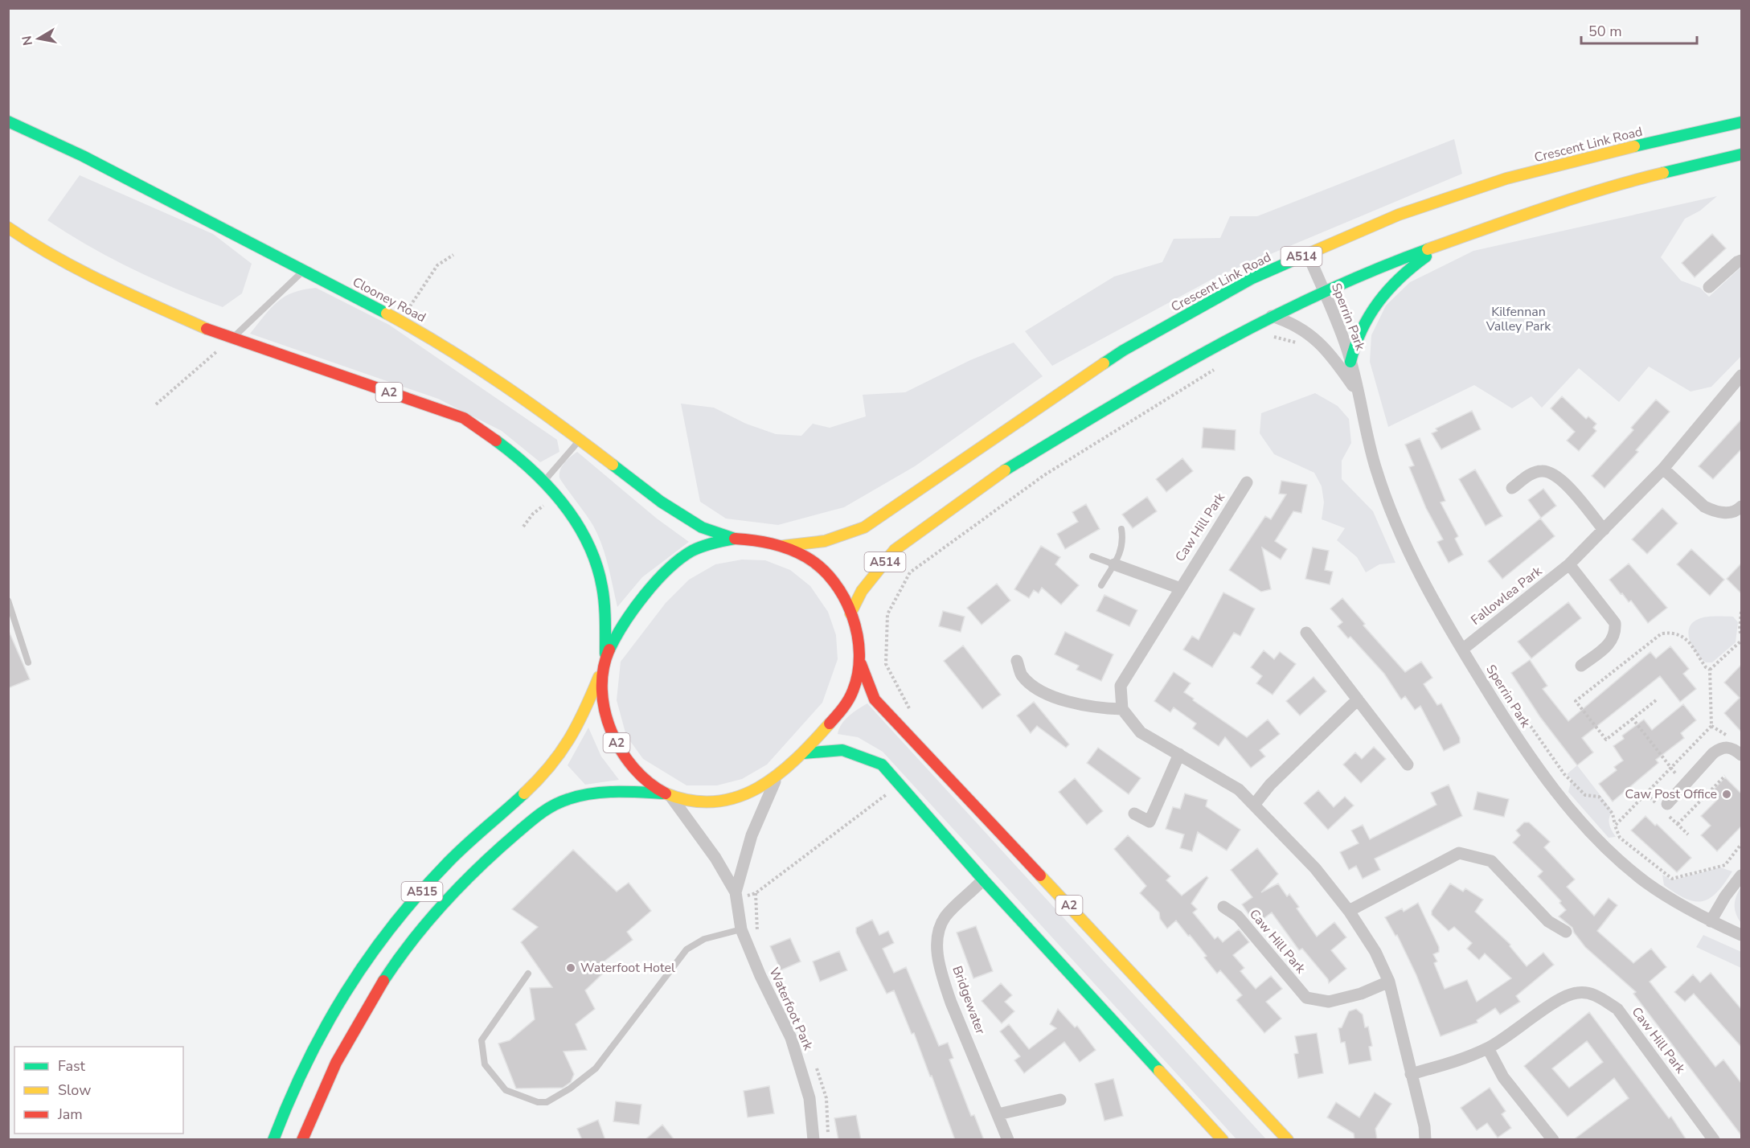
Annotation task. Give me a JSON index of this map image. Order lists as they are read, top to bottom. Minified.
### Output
{"streets":{"highway":["Crescent Link Road","A514","Clooney Road","A2","A515"],"street":["Sperrin Park","Caw Hill Park","Fallowlea Park","Bridgewater","Waterfoot Park"]},"crossings":[["Crescent Link Road","A514"],["Crescent Link Road","Sperrin Park"],["Crescent Link Road","A2"],["A514","Clooney Road"],["A514","Sperrin Park"],["A514","A2"],["Sperrin Park","Fallowlea Park"],["A2","A515"],["A2","Waterfoot Park"],["A515","Waterfoot Park"]],"parks":["Kilfennan Valley Park"],"places":["Caw Post Office","Waterfoot Hotel"],"legend":["Fast","Slow","Jam"],"scale_bar":"50 m","north":"left"}
